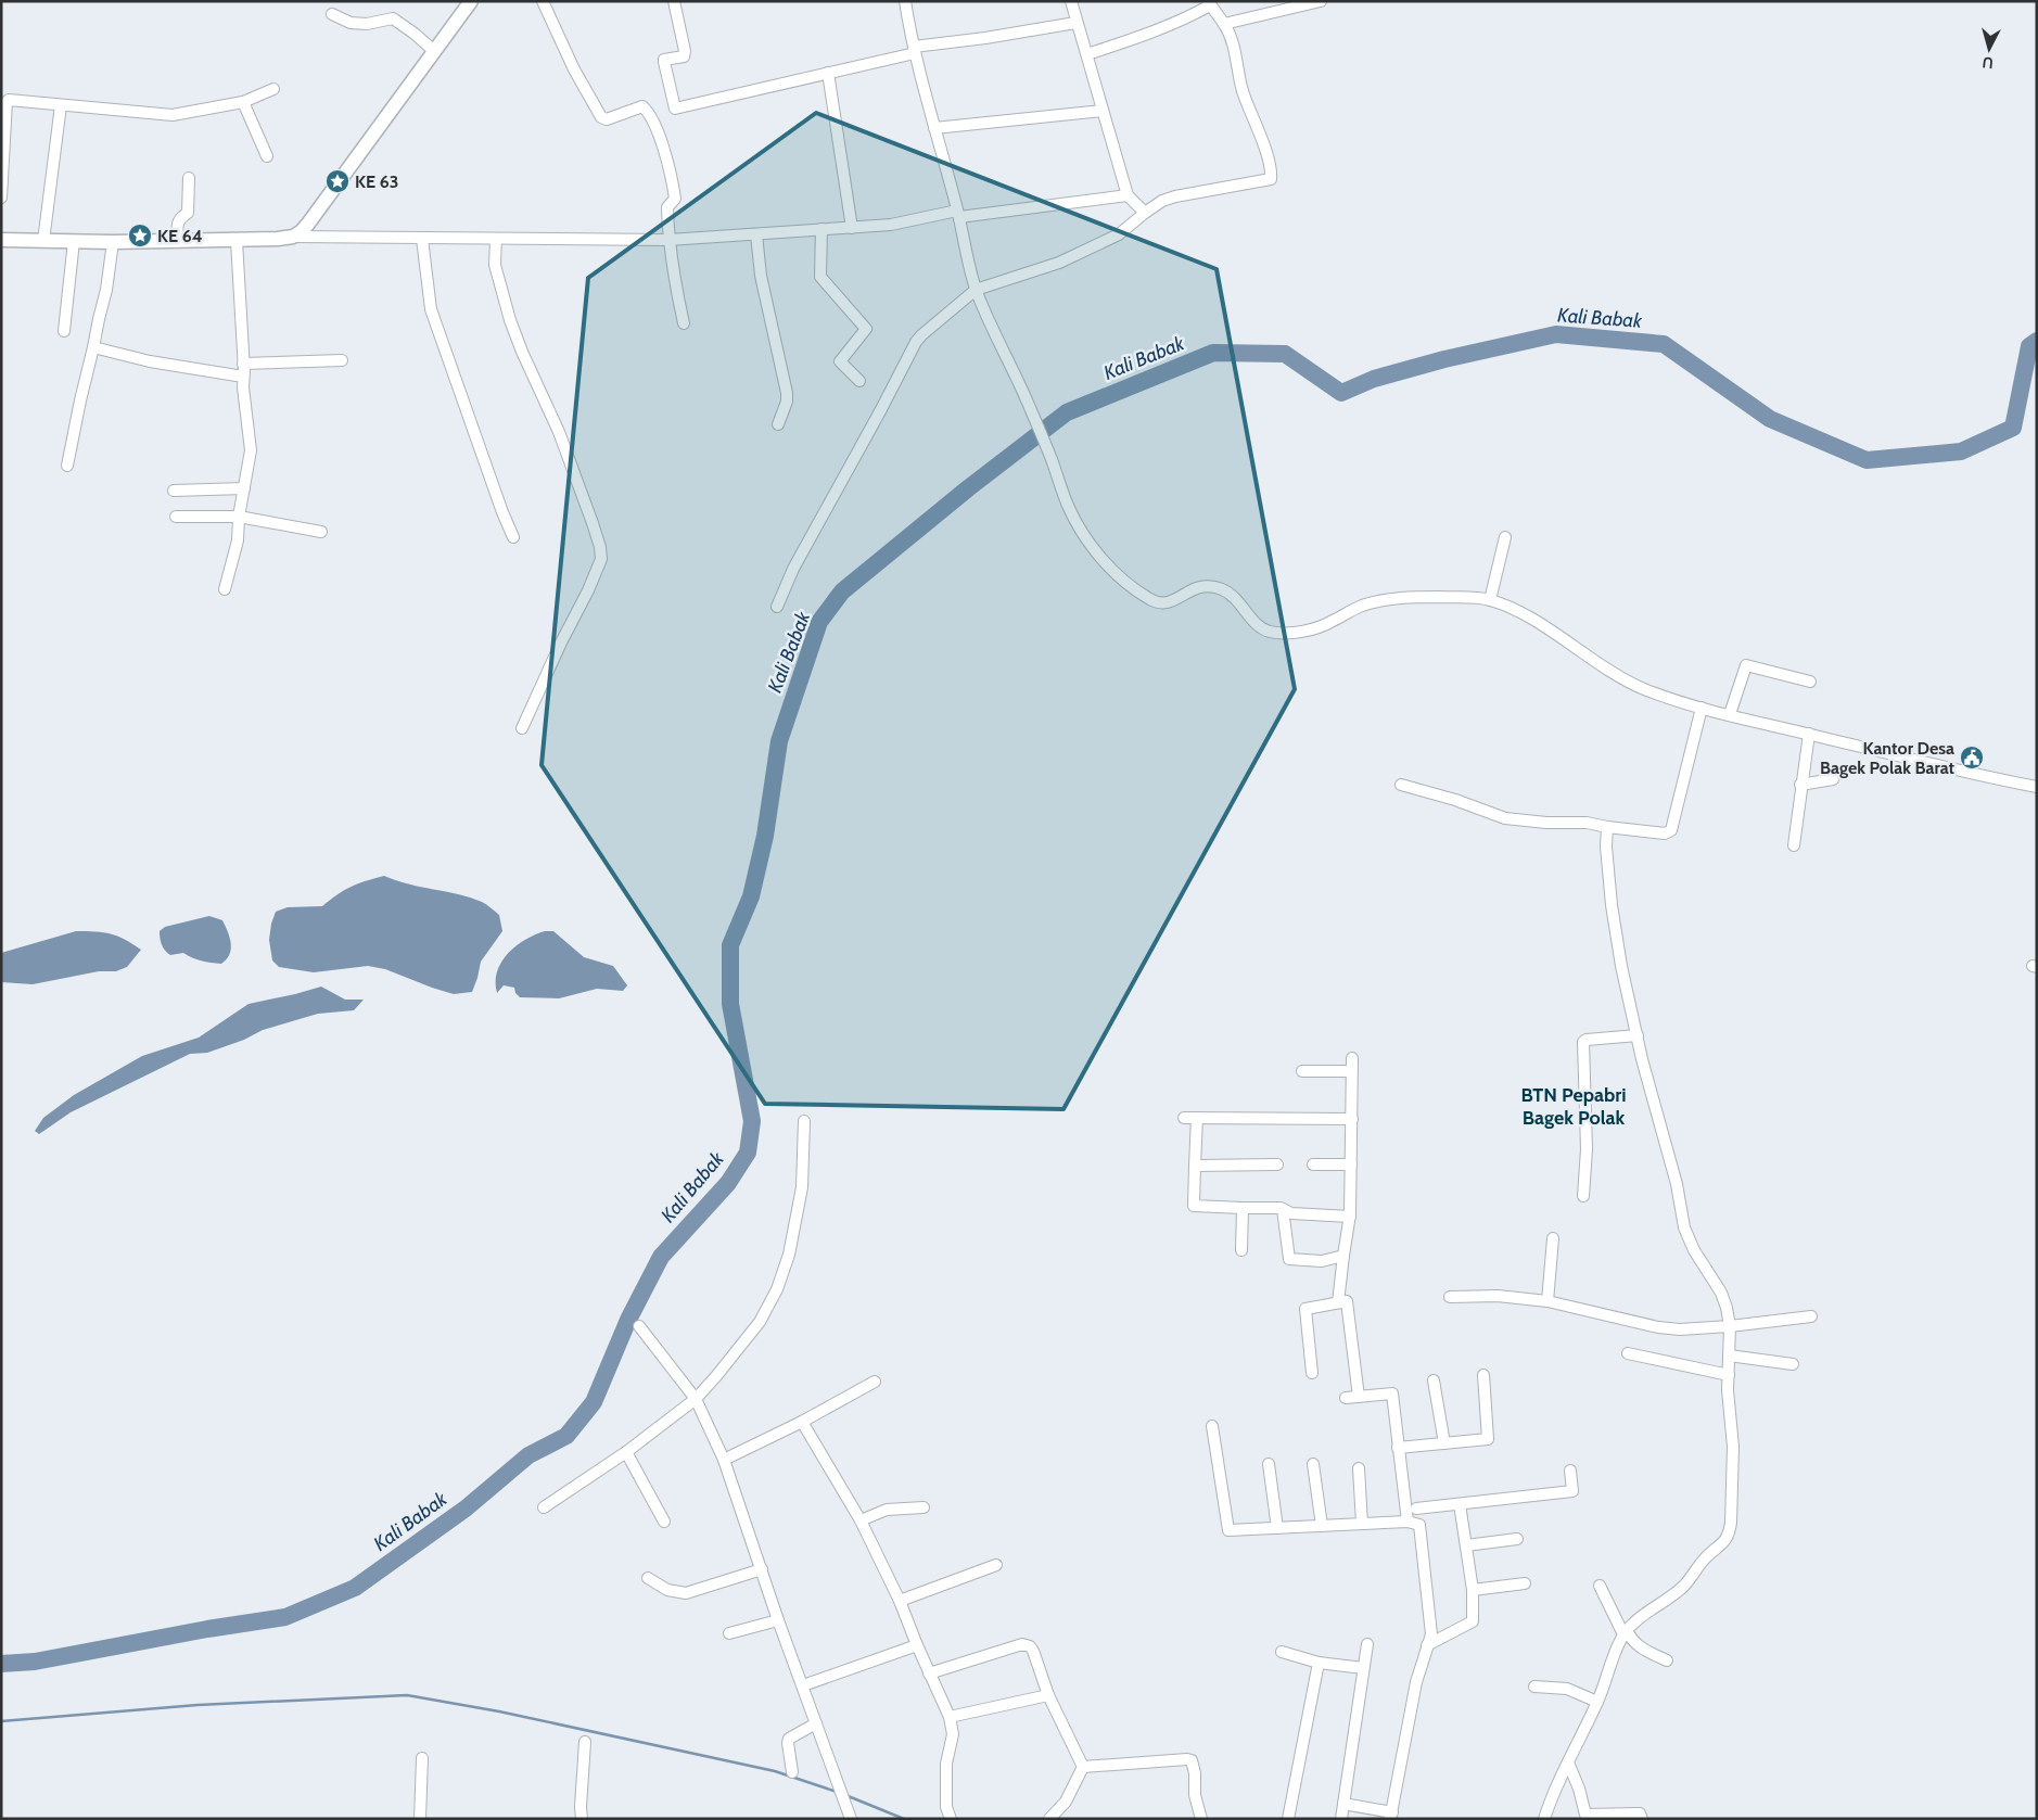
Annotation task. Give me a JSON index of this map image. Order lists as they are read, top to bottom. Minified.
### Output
{"districts":["BTN Pepabri Bagek Polak"],"water":["Kali Babak"],"places":{"place":["KE 63","KE 64"],"public building":["Kantor Desa Bagek Polak Barat"]},"north":"bottom"}
